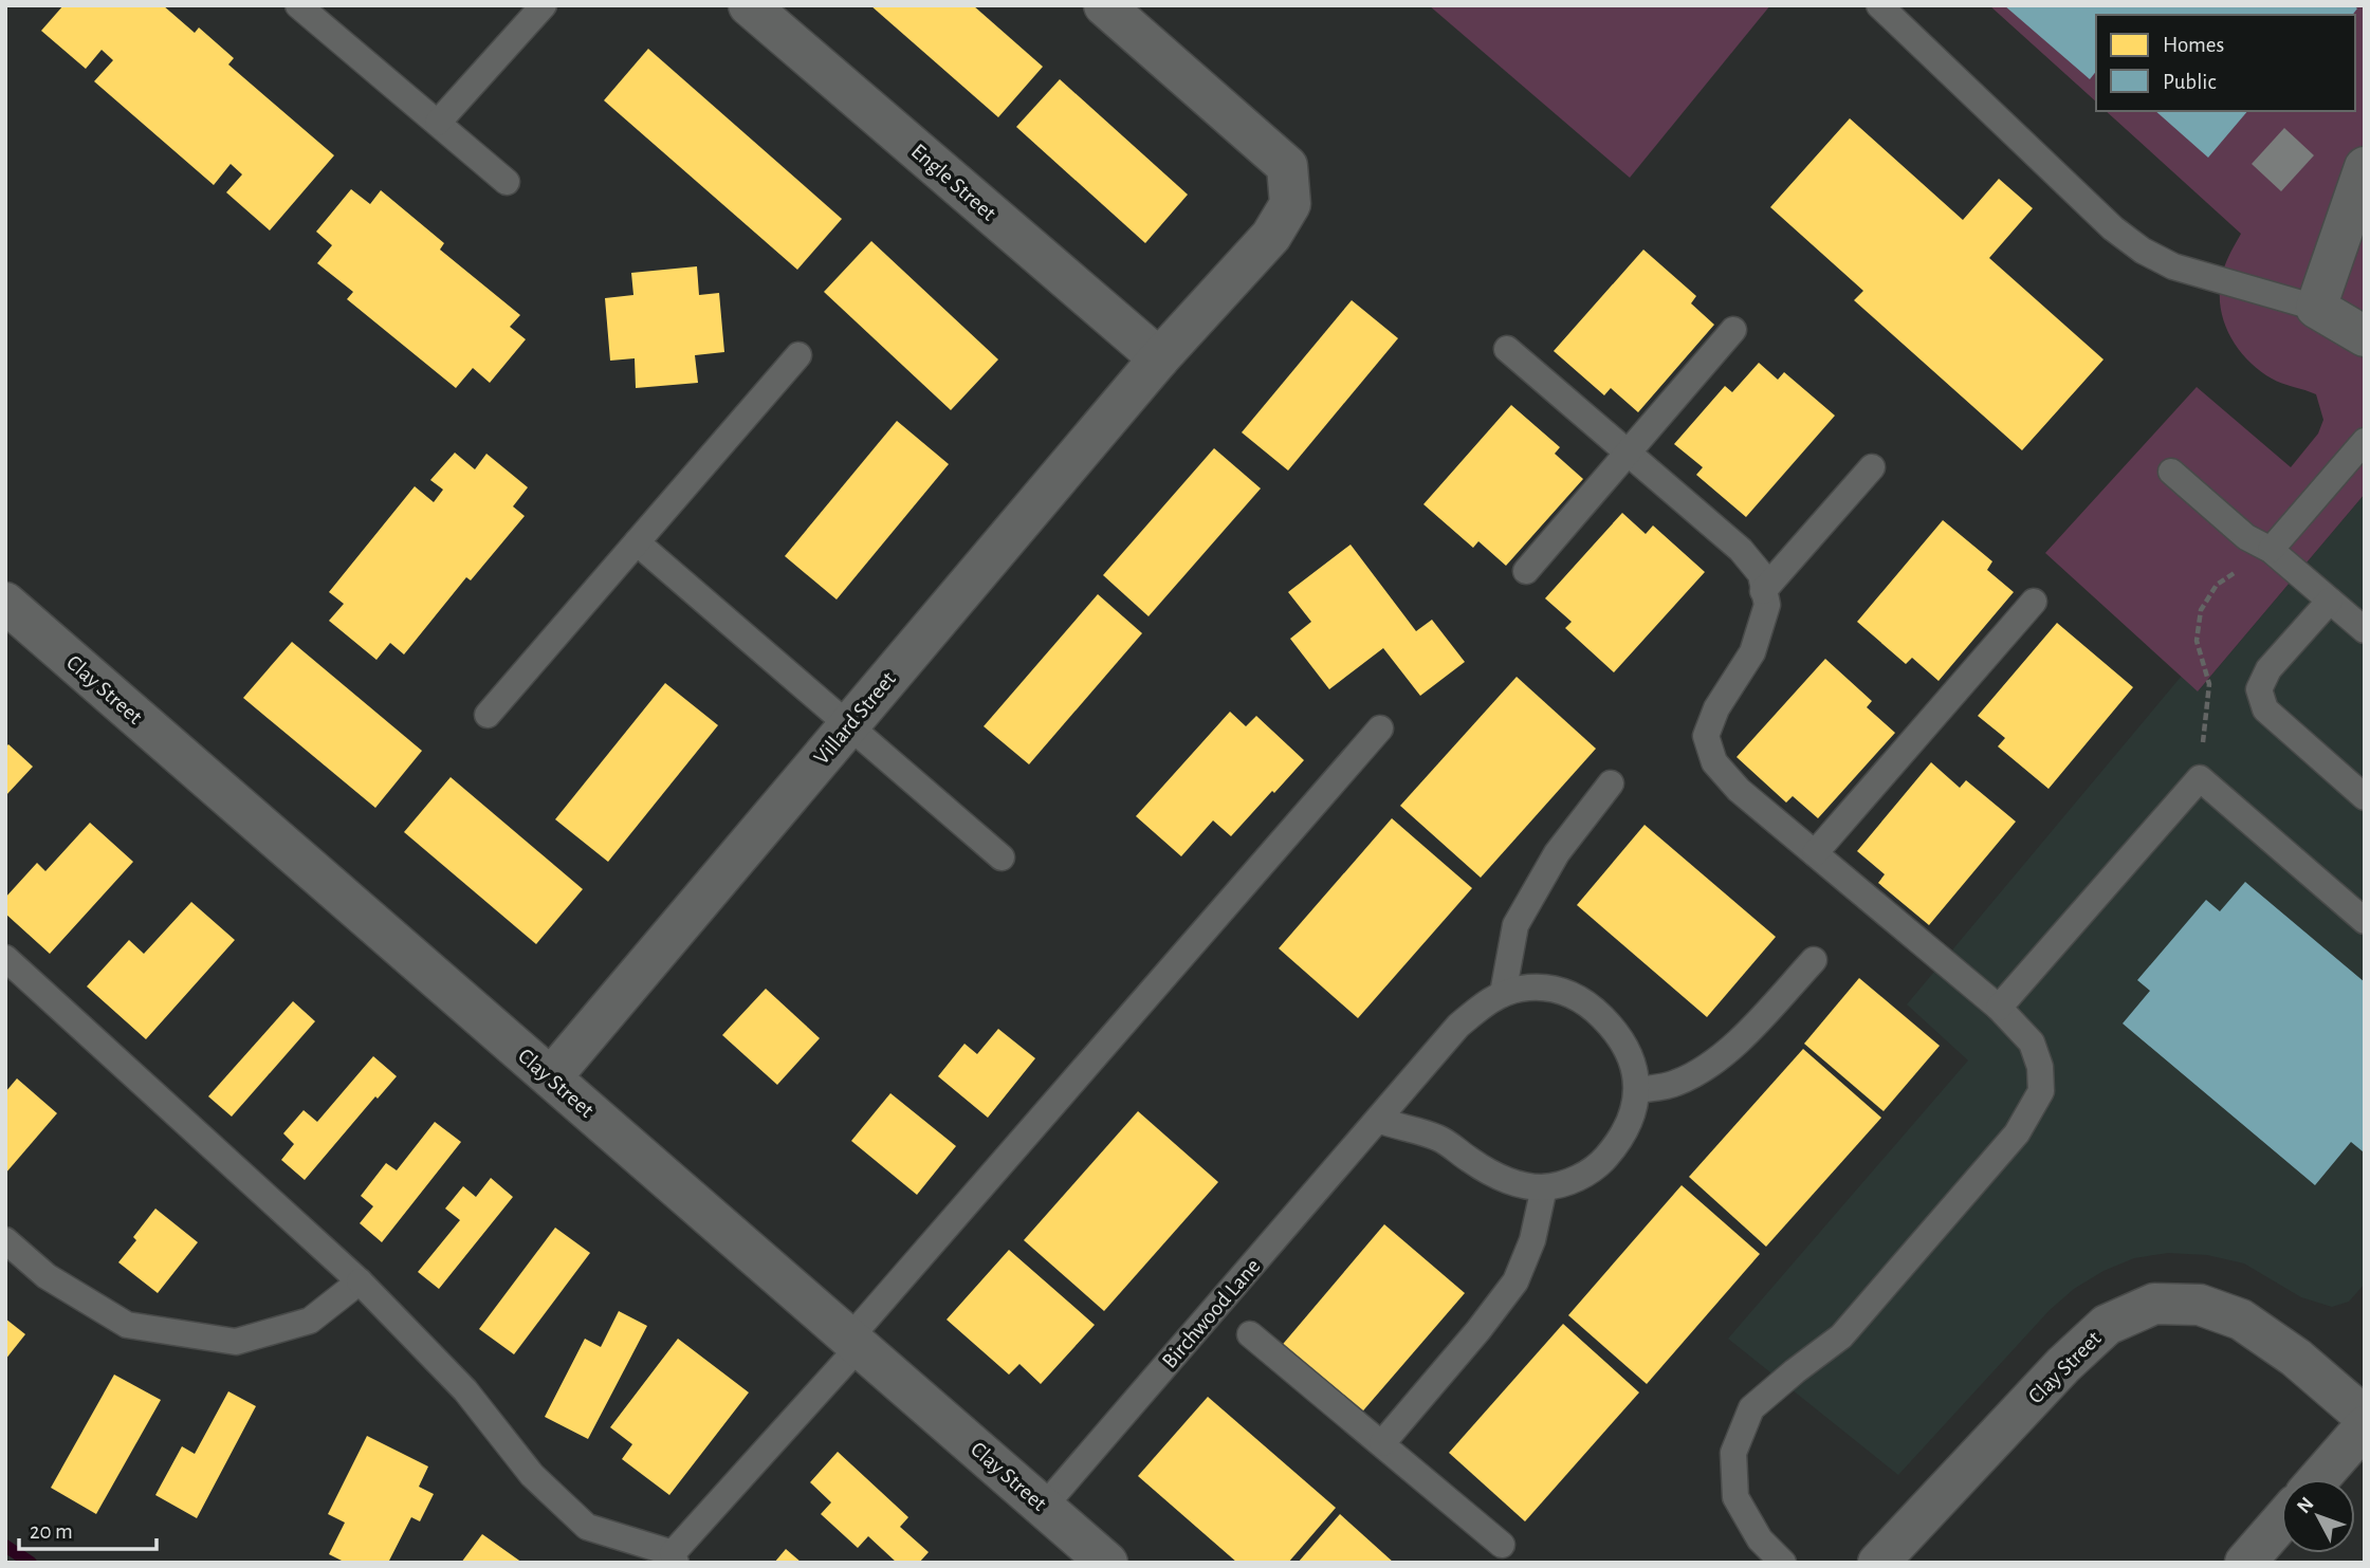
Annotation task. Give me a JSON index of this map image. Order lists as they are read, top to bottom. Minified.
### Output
{"streets":{"street":["Engle Street","Clay Street","Villard Street"],"lane":["Birchwood Lane"]},"crossings":[["Engle Street","Villard Street"],["Clay Street","Villard Street"],["Clay Street","Birchwood Lane"]],"legend":["Homes","Public"],"scale_bar":"20 m","north":"top left"}
